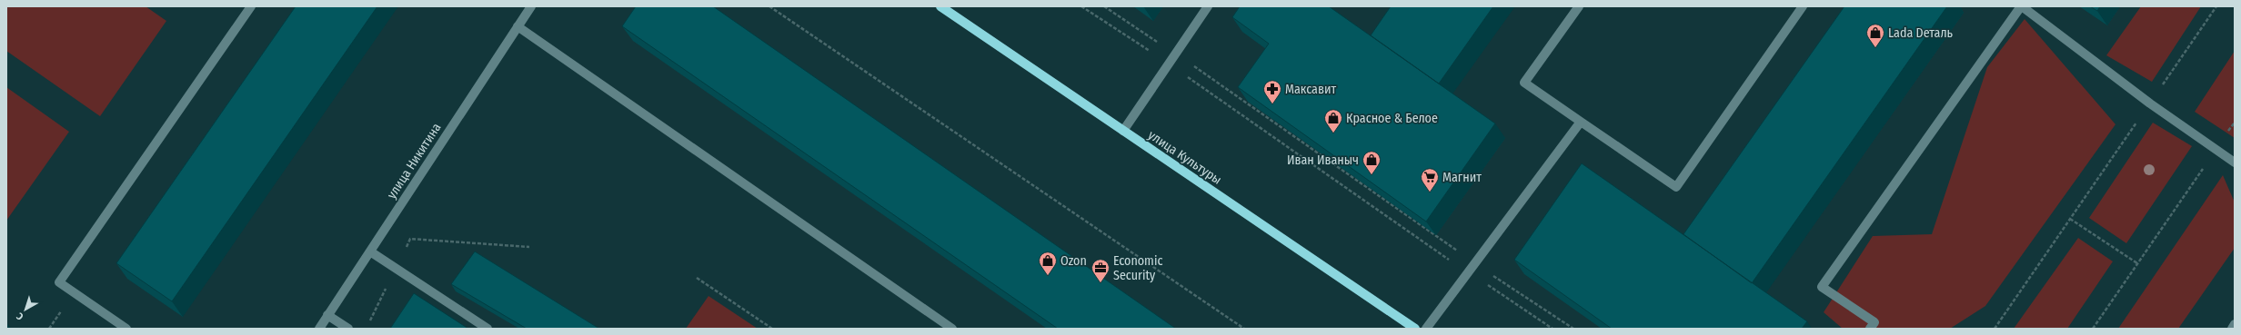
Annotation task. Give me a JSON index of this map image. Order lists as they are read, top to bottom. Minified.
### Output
{"streets":{"main road":["улица Культуры"],"street":["улица Никитина"]},"places":{"shop":["Lada Dеталь","Красное & Белое","Иван Иваныч","Ozon"],"pharmacy":["Максавит"],"supermarket":["Магнит"],"office":["Economic Security"]},"north":"bottom left"}
